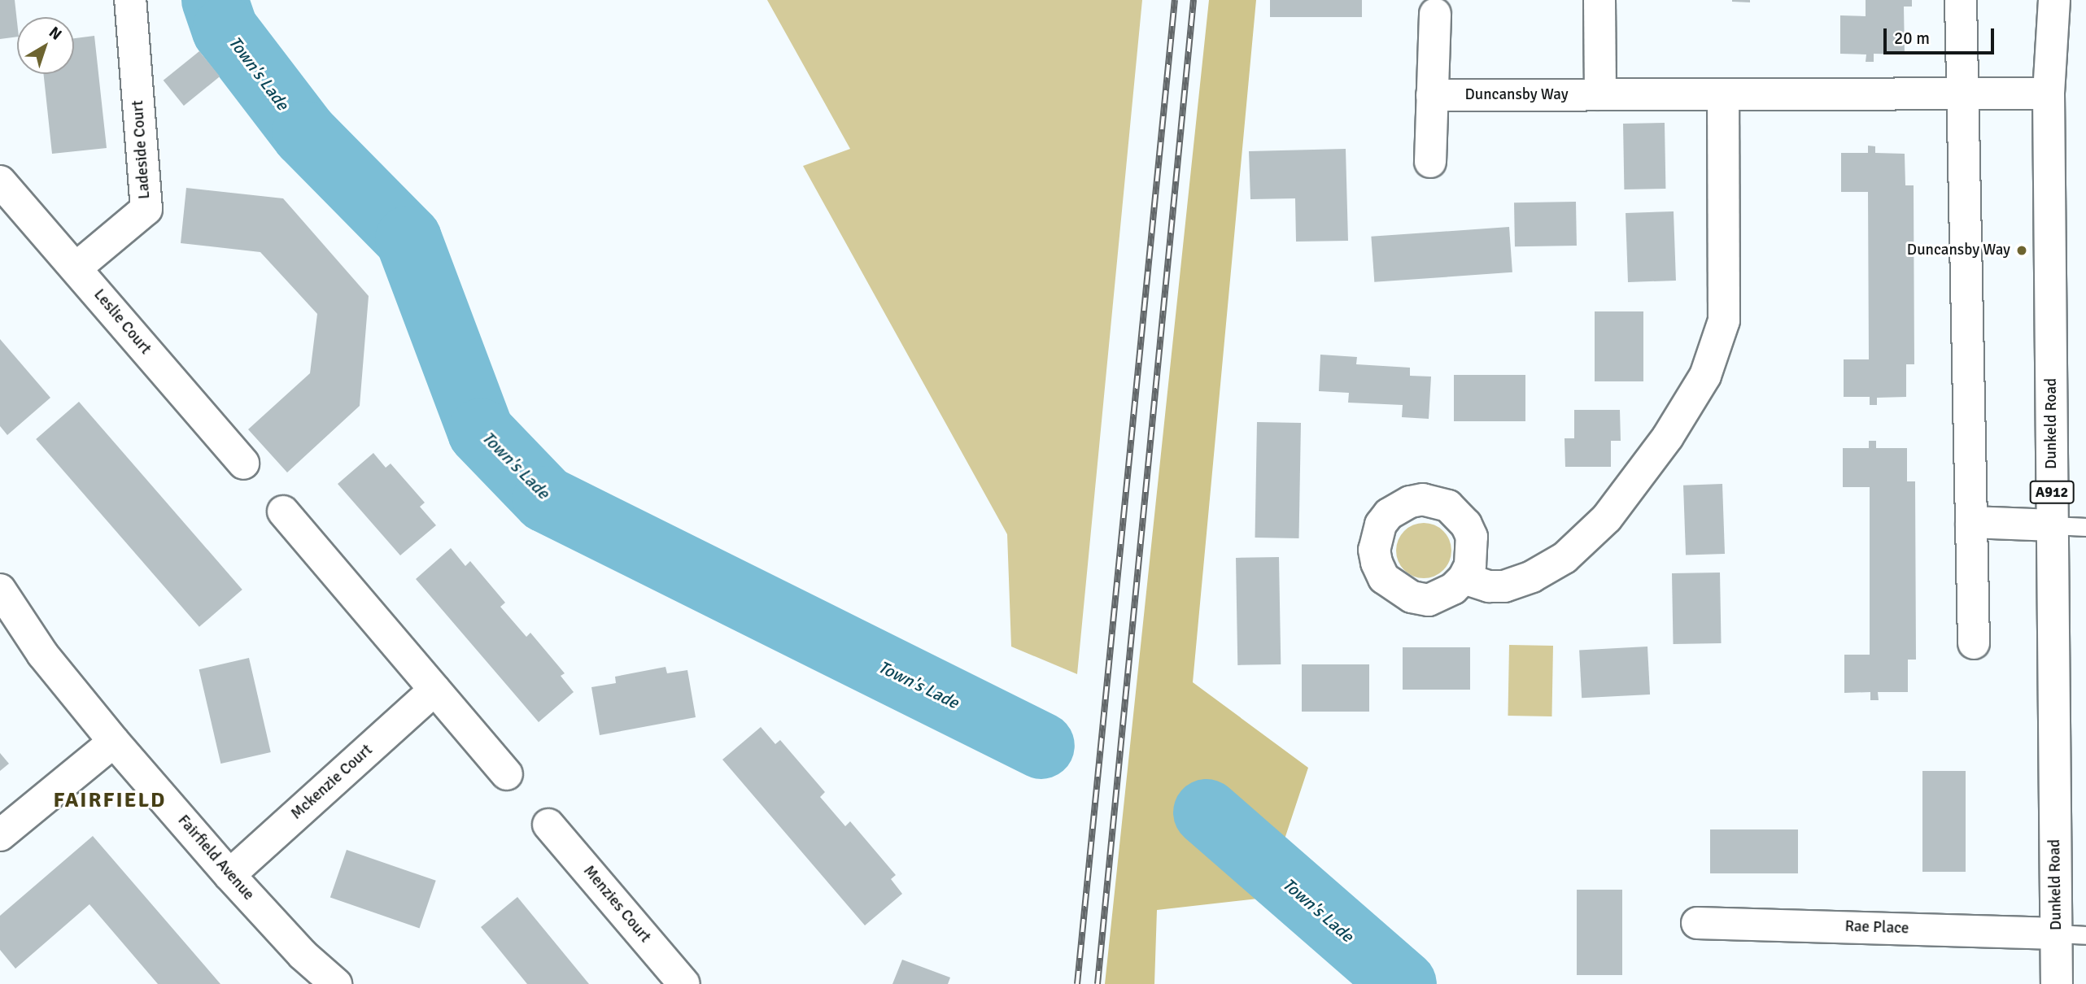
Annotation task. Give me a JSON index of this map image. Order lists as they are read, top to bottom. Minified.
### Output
{"streets":{"street":["Duncansby Way","Ladeside Court","Leslie Court","Dunkeld Road","A912","Mckenzie Court","Fairfield Avenue","Menzies Court","Rae Place"]},"crossings":[["Duncansby Way","Dunkeld Road"],["Ladeside Court","Leslie Court"],["Dunkeld Road","Rae Place"],["Mckenzie Court","Fairfield Avenue"]],"districts":["FAIRFIELD"],"water":["Town's Lade"],"places":["Duncansby Way"],"scale_bar":"20 m","north":"top right"}
